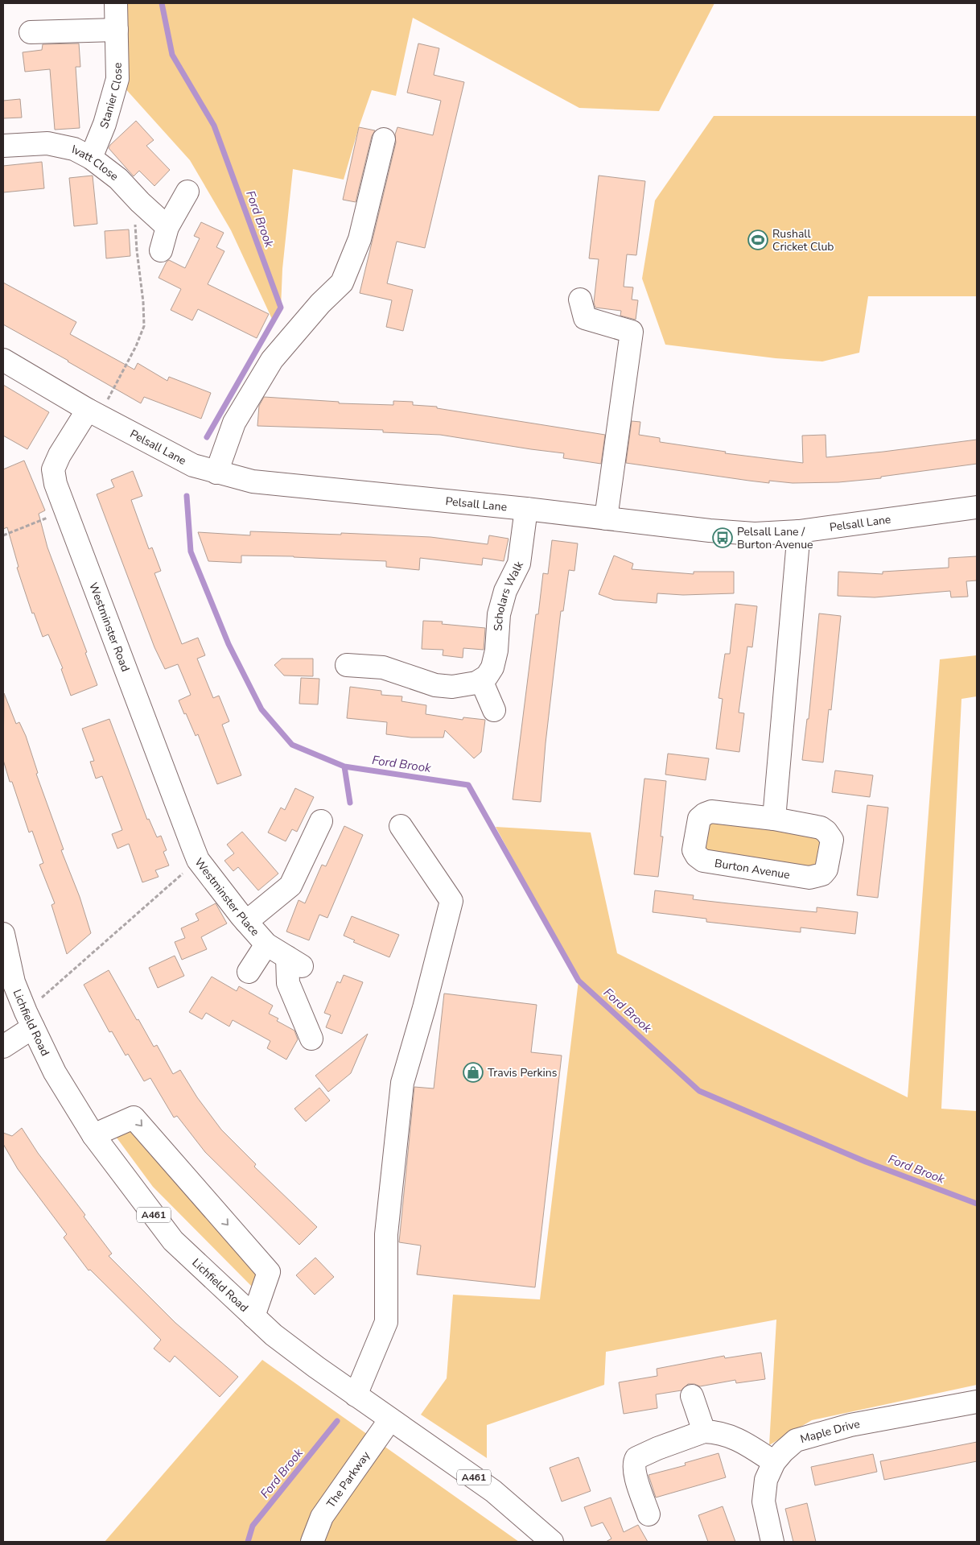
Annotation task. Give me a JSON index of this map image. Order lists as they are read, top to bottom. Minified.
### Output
{"streets":{"main road":["Stanier Close","Ivatt Close","Pelsall Lane","Scholars Walk","Westminster Road","Burton Avenue","Westminster Place","Lichfield Road","A461","Maple Drive","The Parkway"]},"crossings":[["Stanier Close","Ivatt Close"],["Pelsall Lane","Scholars Walk"],["Pelsall Lane","Westminster Road"],["Westminster Road","Westminster Place"],["Lichfield Road","The Parkway"]],"water":["Ford Brook"],"places":{"sports":["Rushall Cricket Club"],"bus stop":["Pelsall Lane / Burton Avenue"],"shop":["Travis Perkins"]}}
